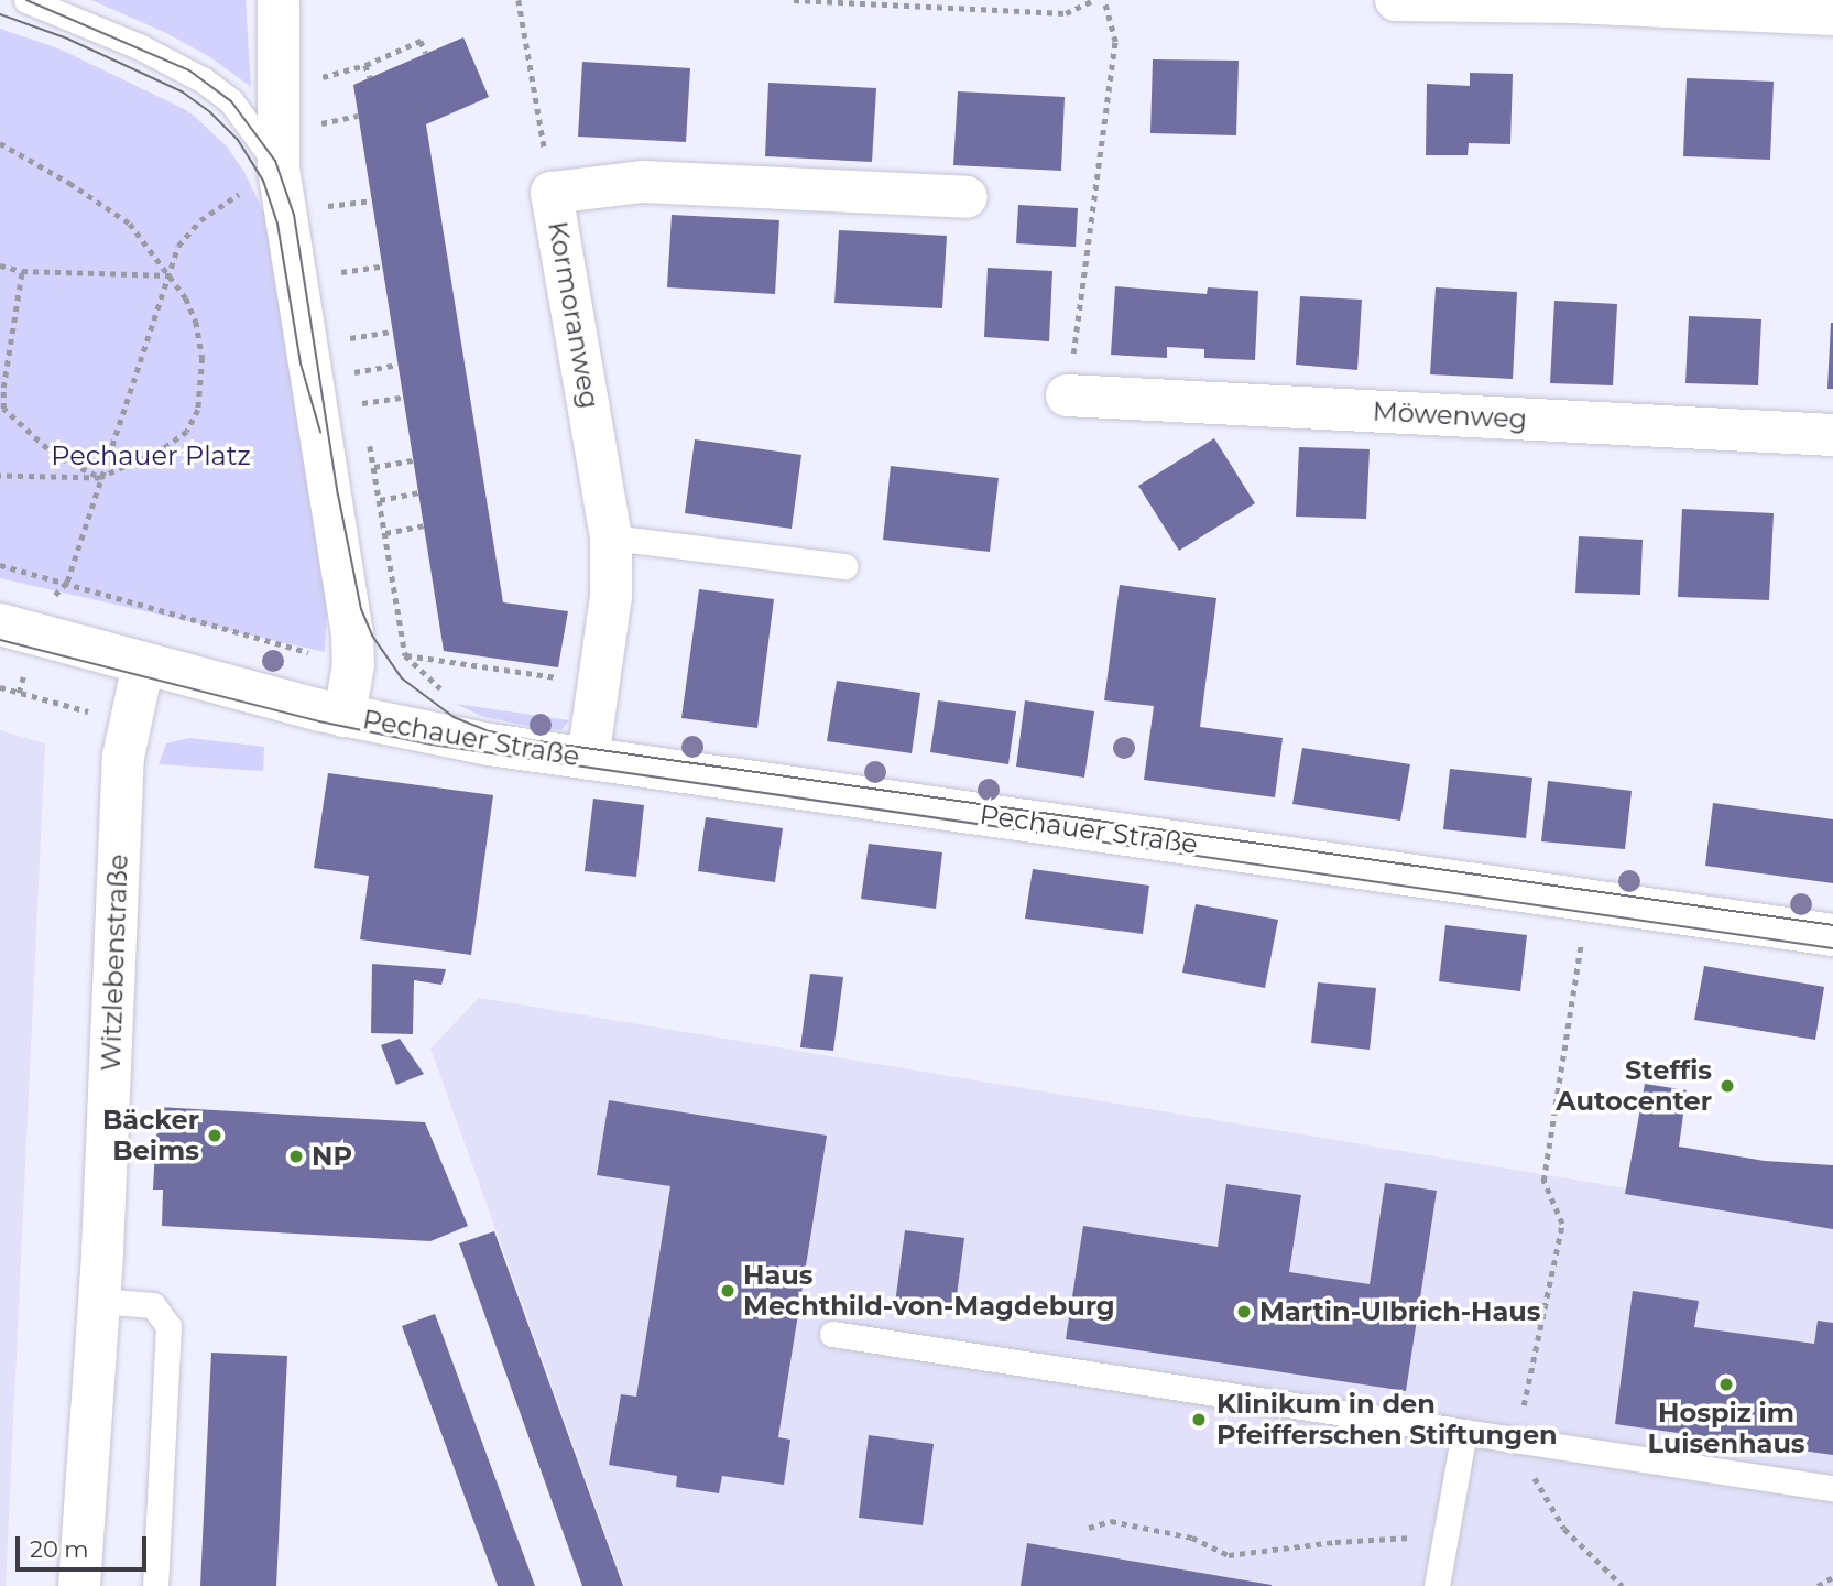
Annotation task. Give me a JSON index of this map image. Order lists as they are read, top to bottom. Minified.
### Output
{"streets":{"street":["Kormoranweg","Möwenweg","Pechauer Straße","Witzlebenstraße"]},"crossings":[["Kormoranweg","Pechauer Straße"]],"parks":["Pechauer Platz"],"places":["Steffis Autocenter","Bäcker Beims","NP","Haus Mechthild-von-Magdeburg","Martin-Ulbrich-Haus","Hospiz im Luisenhaus","Klinikum in den Pfeifferschen Stiftungen"],"scale_bar":"20 m"}
